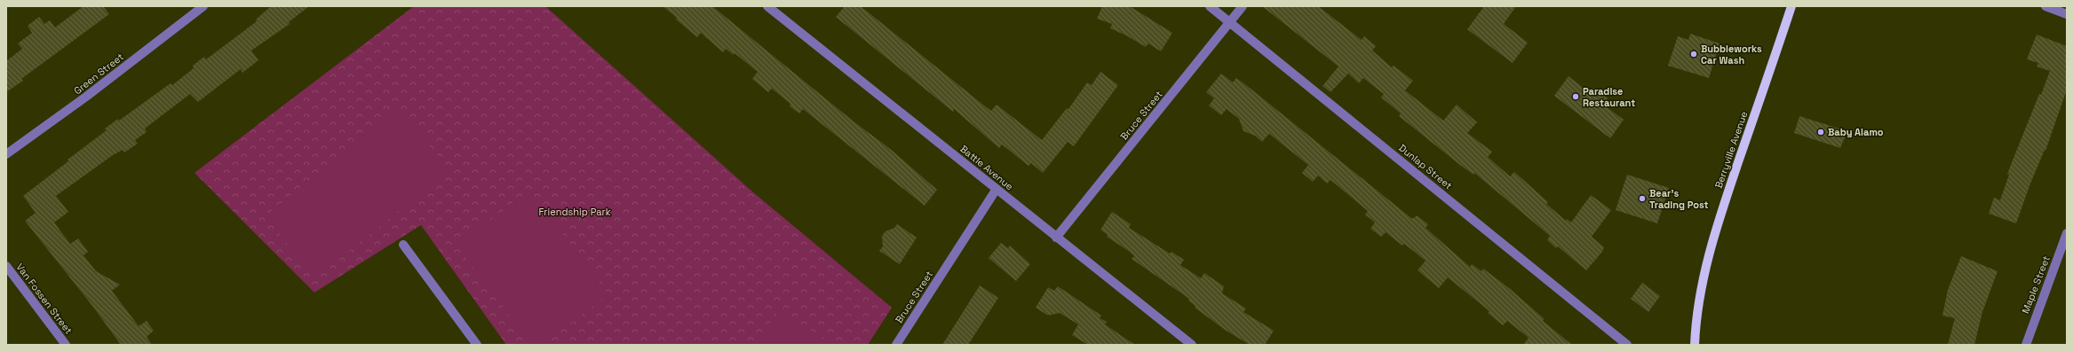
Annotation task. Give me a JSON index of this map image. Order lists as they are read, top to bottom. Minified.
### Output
{"streets":{"main road":["Berryville Avenue"],"street":["Green Street","Bruce Street","Dunlap Street","Battle Avenue","Maple Street","Van Fossen Street"]},"crossings":[["Bruce Street","Dunlap Street"],["Bruce Street","Battle Avenue"]],"parks":["Friendship Park"],"places":["Bubbleworks Car Wash","Paradise Restaurant","Baby Alamo","Bear's Trading Post"]}
